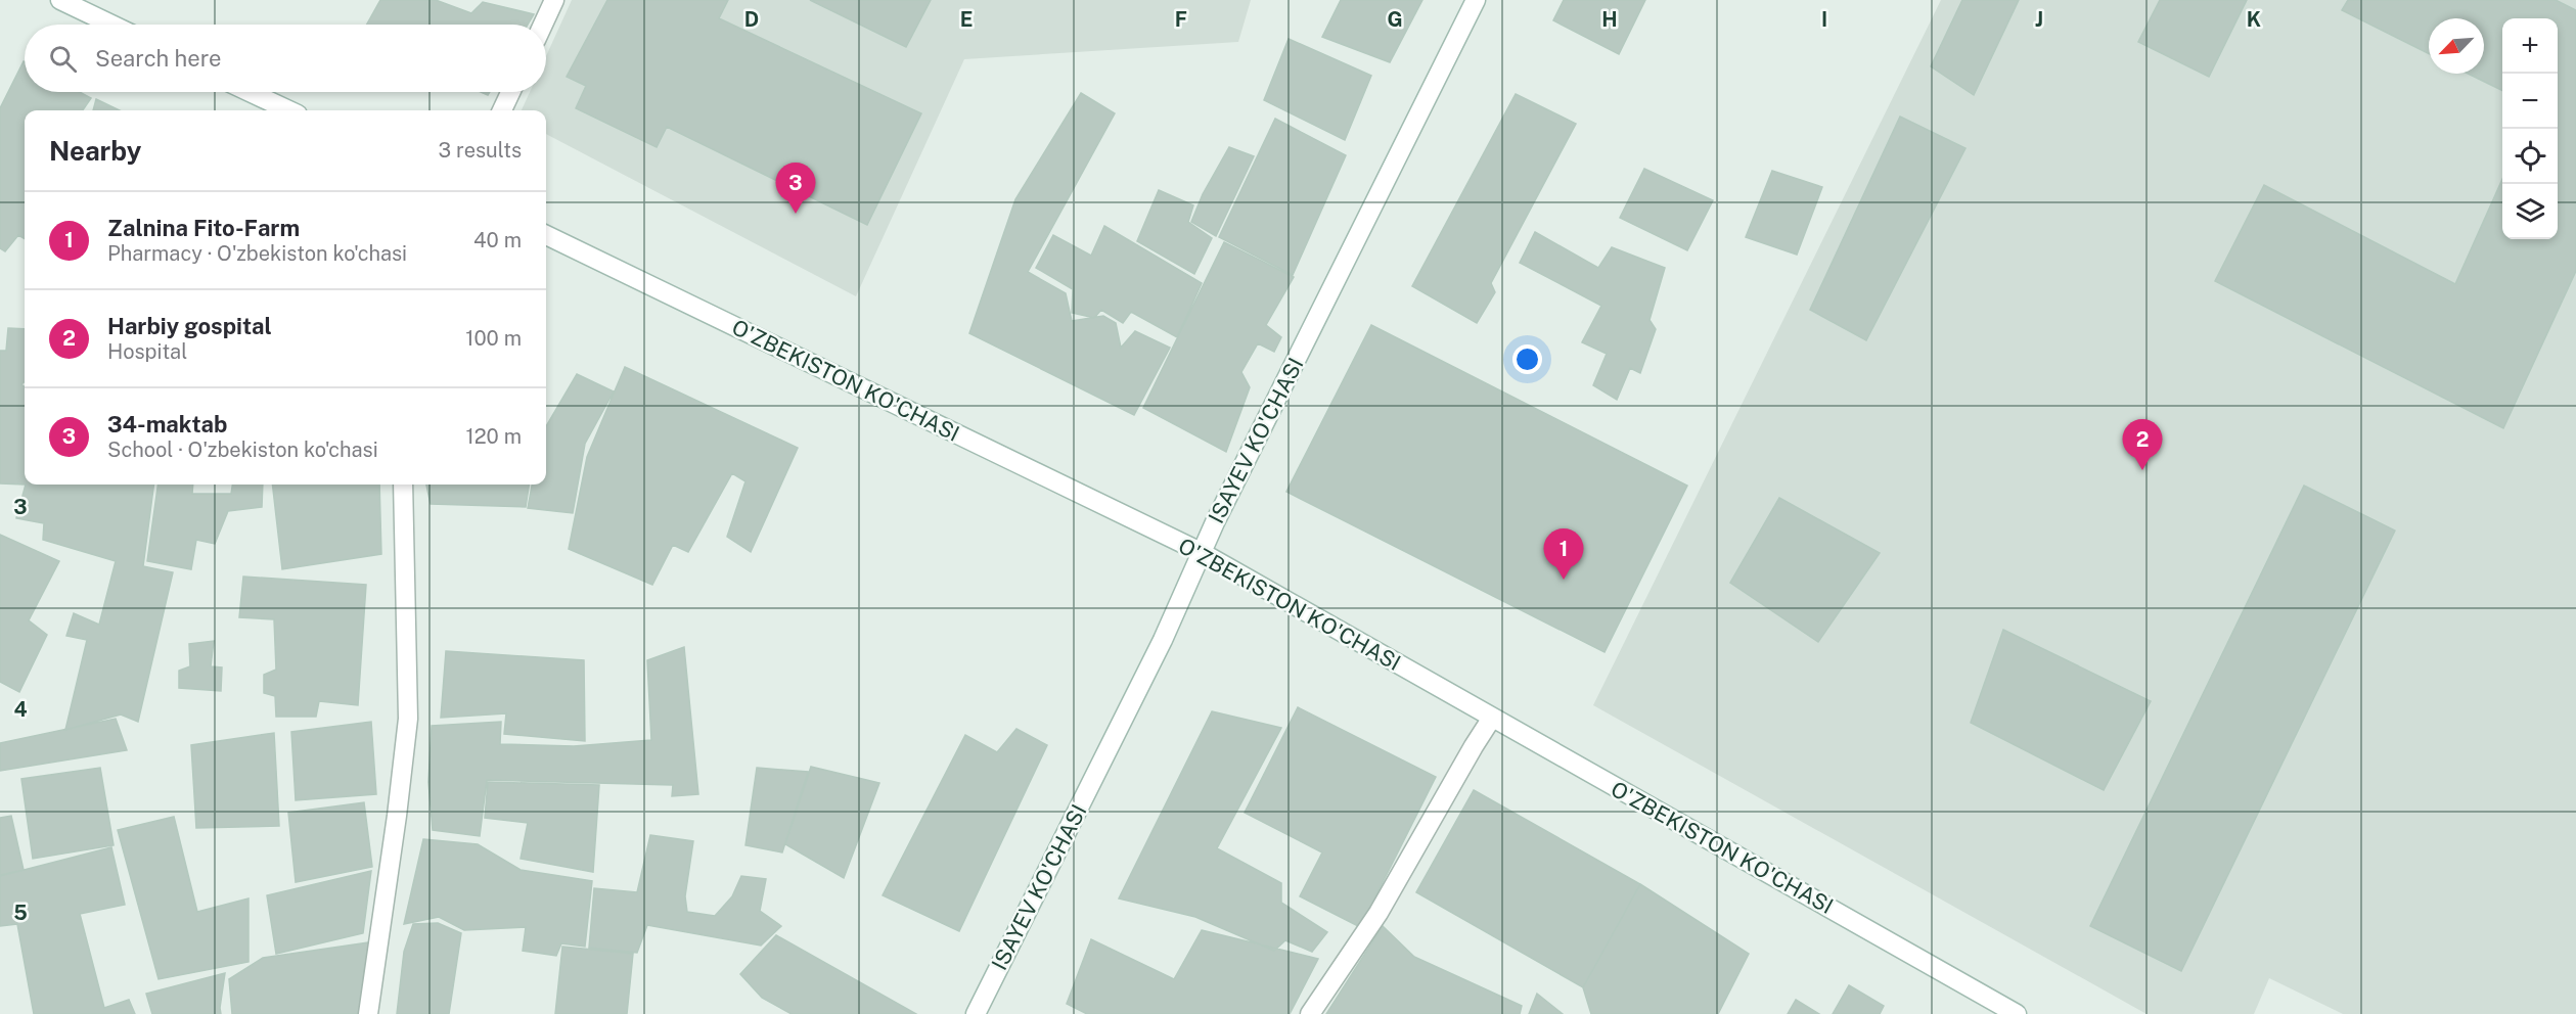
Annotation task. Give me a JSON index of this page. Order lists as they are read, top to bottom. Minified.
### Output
{"streets":{"main road":["O'ZBEKISTON KO'CHASI","ISAYEV KO'CHASI"]},"crossings":[["O'ZBEKISTON KO'CHASI","ISAYEV KO'CHASI"]],"north":"bottom left","page":{"map_buttons":["+","−"],"search":"Search here","heading":["Nearby","3 results"],"pins":["3","2","1"],"list":[{"mark":"1","name":"Zalnina Fito-Farm","note":"Pharmacy · O'zbekiston ko'chasi","value":"40 m"},{"mark":"2","name":"Harbiy gospital","note":"Hospital","value":"100 m"},{"mark":"3","name":"34-maktab","note":"School · O'zbekiston ko'chasi","value":"120 m"}]},"grid":{"columns":["D","E","F","G","H","I","J","K"],"rows":["3","4","5"]}}
